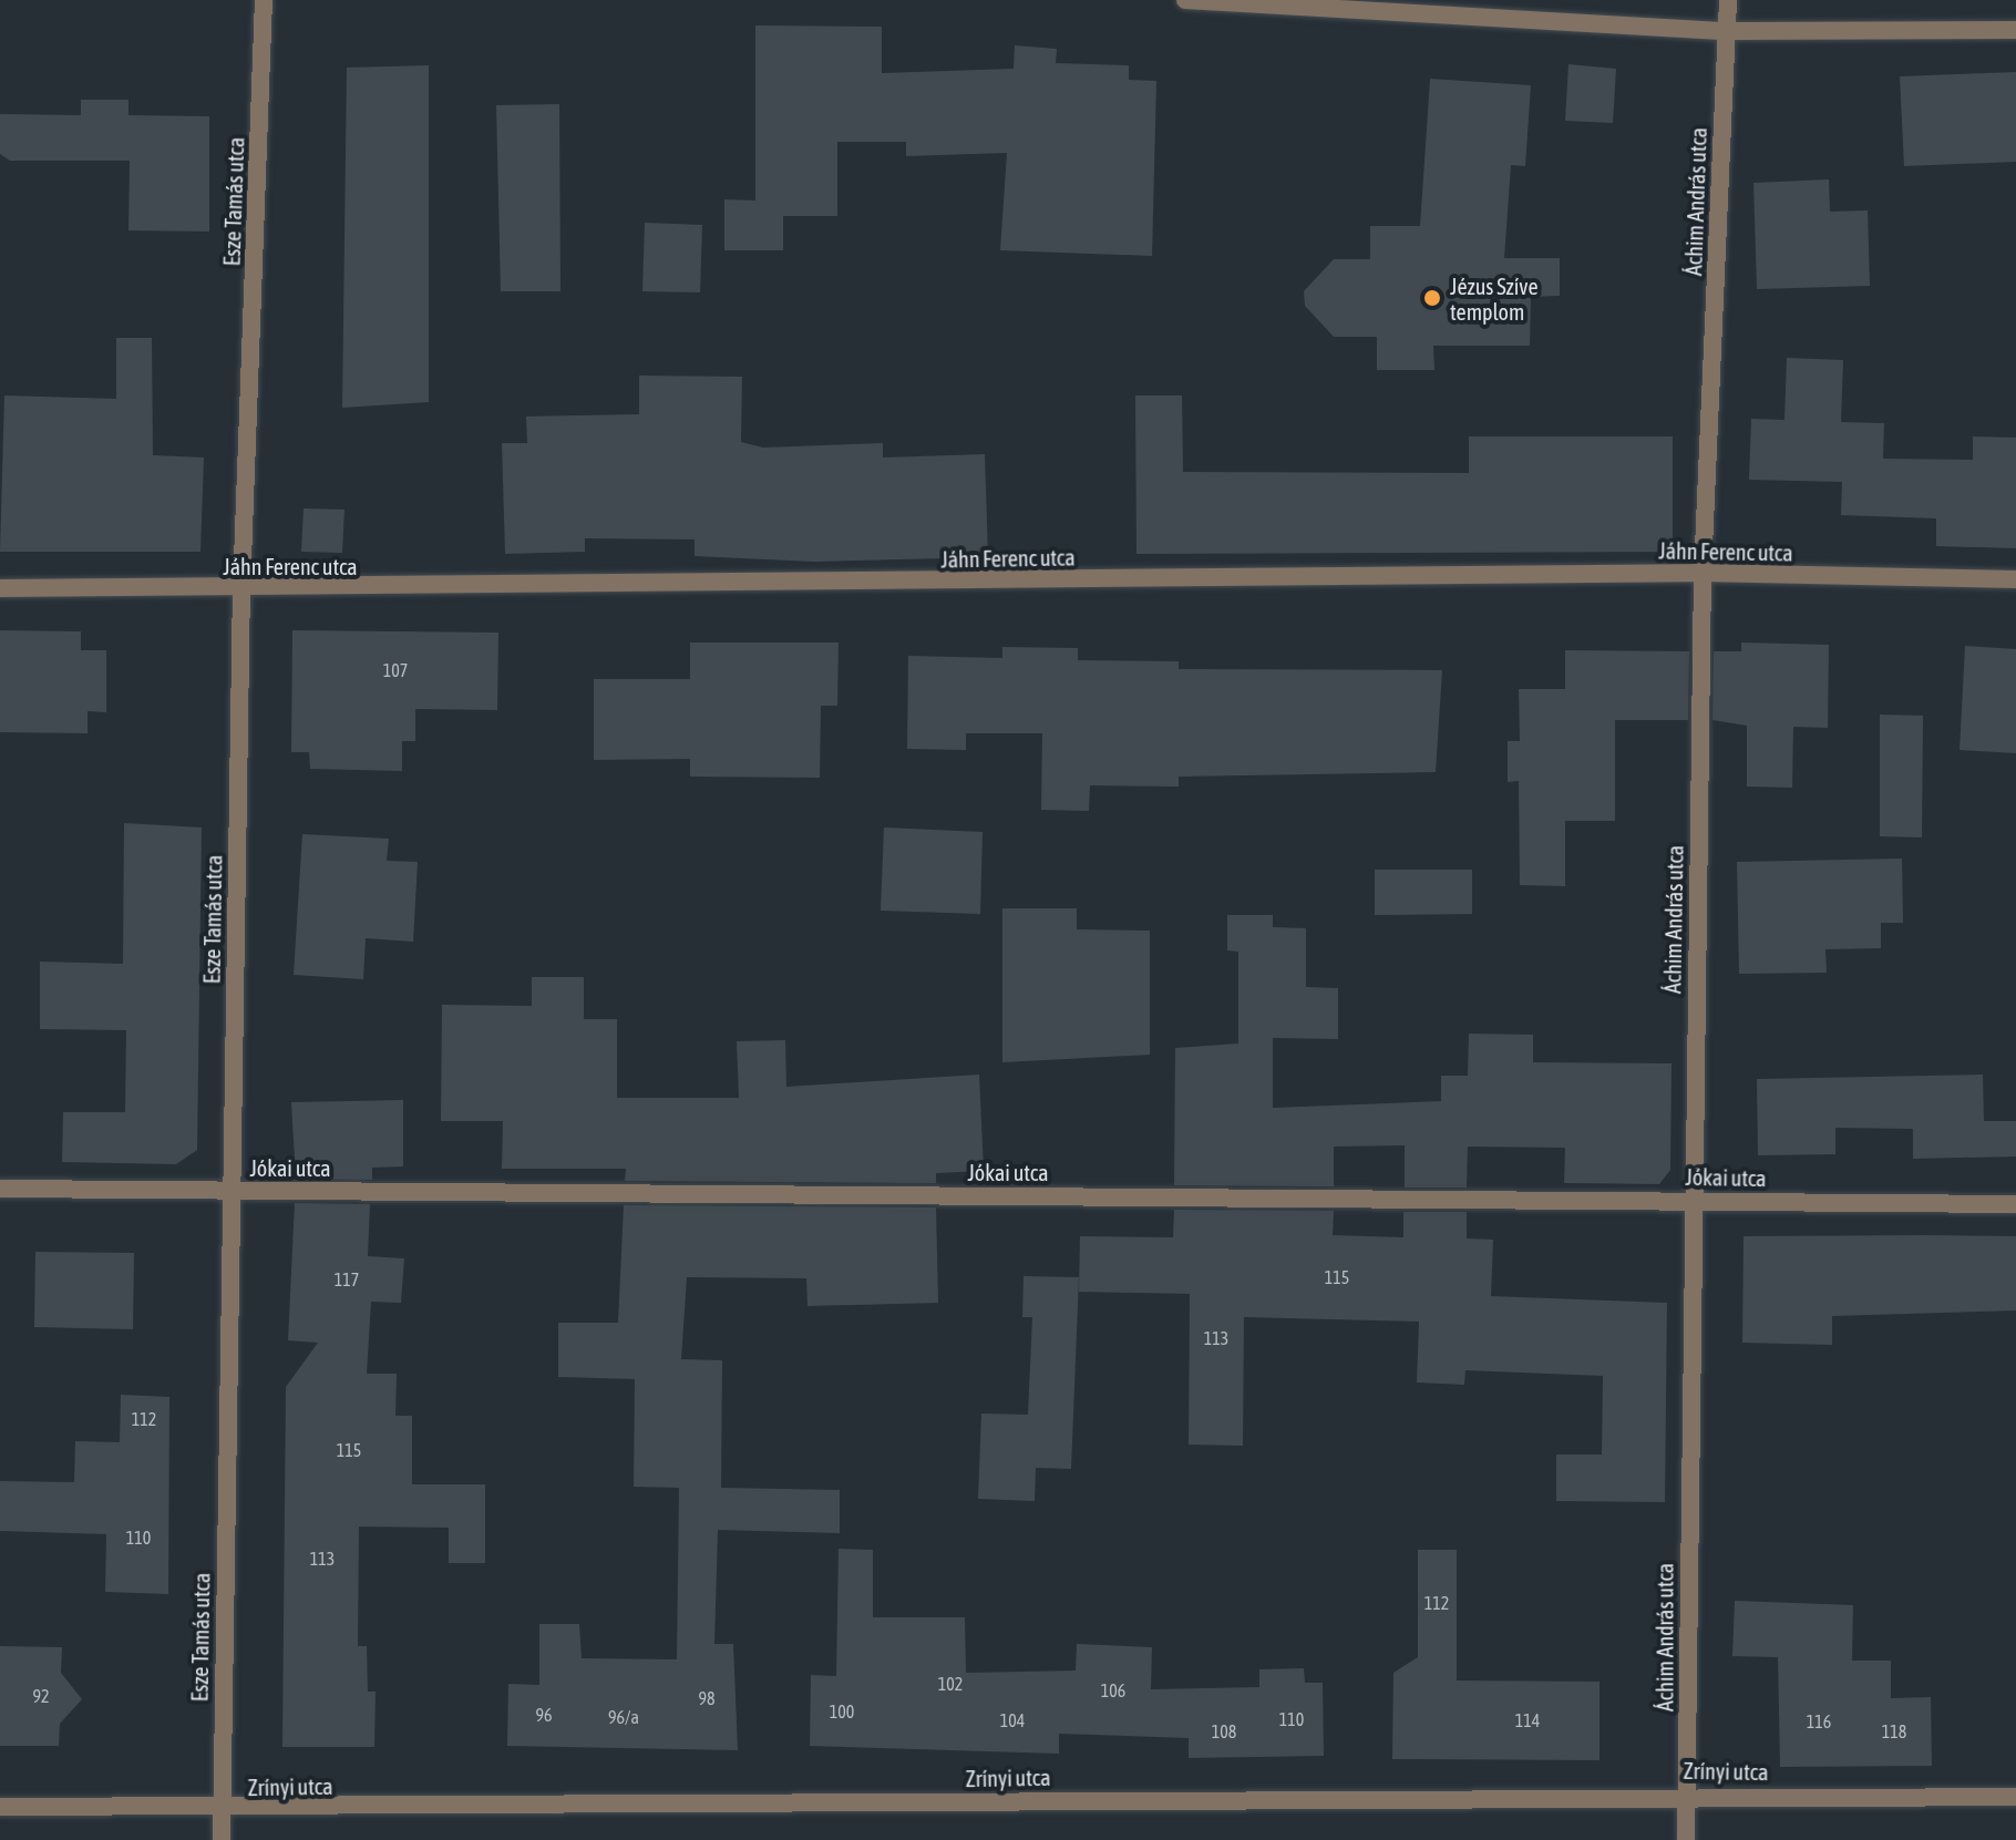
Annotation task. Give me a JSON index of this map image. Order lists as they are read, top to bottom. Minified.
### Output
{"streets":{"street":["Esze Tamás utca","Áchim András utca","Jáhn Ferenc utca","Jókai utca","Zrínyi utca"]},"crossings":[["Esze Tamás utca","Jáhn Ferenc utca"],["Esze Tamás utca","Jókai utca"],["Esze Tamás utca","Zrínyi utca"],["Áchim András utca","Jáhn Ferenc utca"],["Áchim András utca","Jókai utca"],["Áchim András utca","Zrínyi utca"]],"places":["Jézus Szíve templom"],"house_numbers":["107","115","117","113","112","115","110","113","112","102","106","92","98","100","96","96/a","110","104","114","116","108","118"]}
